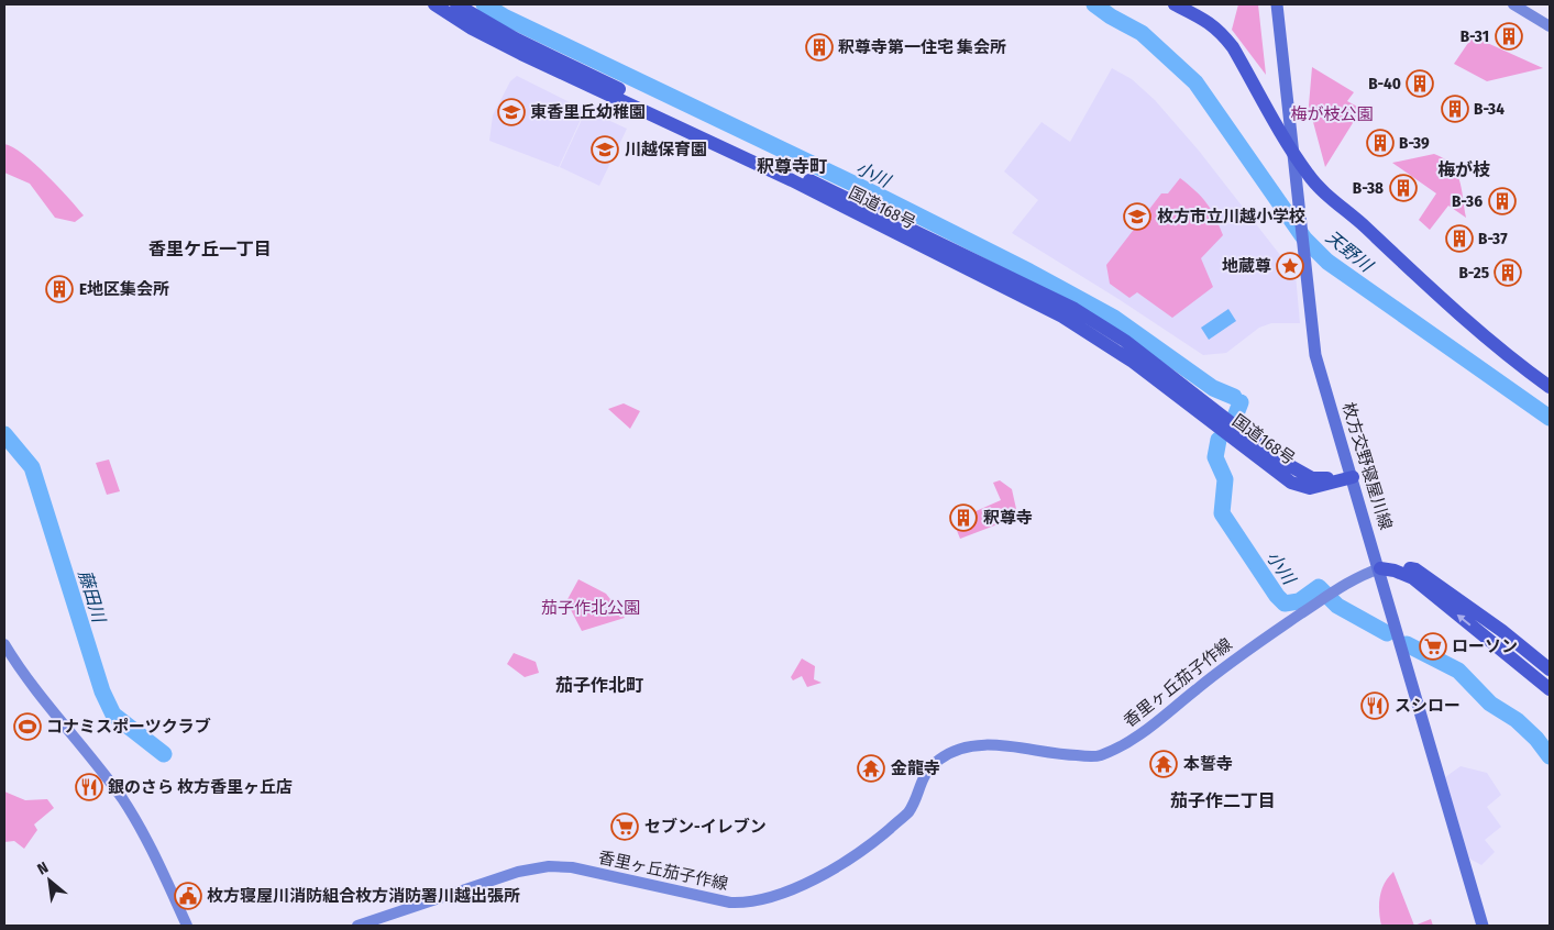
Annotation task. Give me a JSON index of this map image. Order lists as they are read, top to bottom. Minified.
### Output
{"streets":{"highway":["国道168号"],"main road":["枚方交野寝屋川線"],"street":["香里ヶ丘茄子作線"]},"crossings":[["国道168号","枚方交野寝屋川線"],["枚方交野寝屋川線","香里ヶ丘茄子作線"]],"districts":["釈尊寺町","梅が枝","香里ケ丘一丁目","茄子作北町","茄子作二丁目"],"water":["小川","天野川","藤田川"],"parks":["梅が枝公園","茄子作北公園"],"places":{"building":["B-31","釈尊寺第一住宅 集会所","B-40","B-34","B-39","B-38","B-36","B-37","B-25","E地区集会所","釈尊寺"],"school or university":["東香里丘幼稚園","川越保育園","枚方市立川越小学校"],"place":["地蔵尊"],"supermarket":["ローソン","セブン-イレブン"],"restaurant":["スシロー","銀のさら 枚方香里ヶ丘店"],"sports":["コナミスポーツクラブ"],"temple":["本誓寺","金龍寺"],"public building":["枚方寝屋川消防組合枚方消防署川越出張所"]},"north":"top left"}
